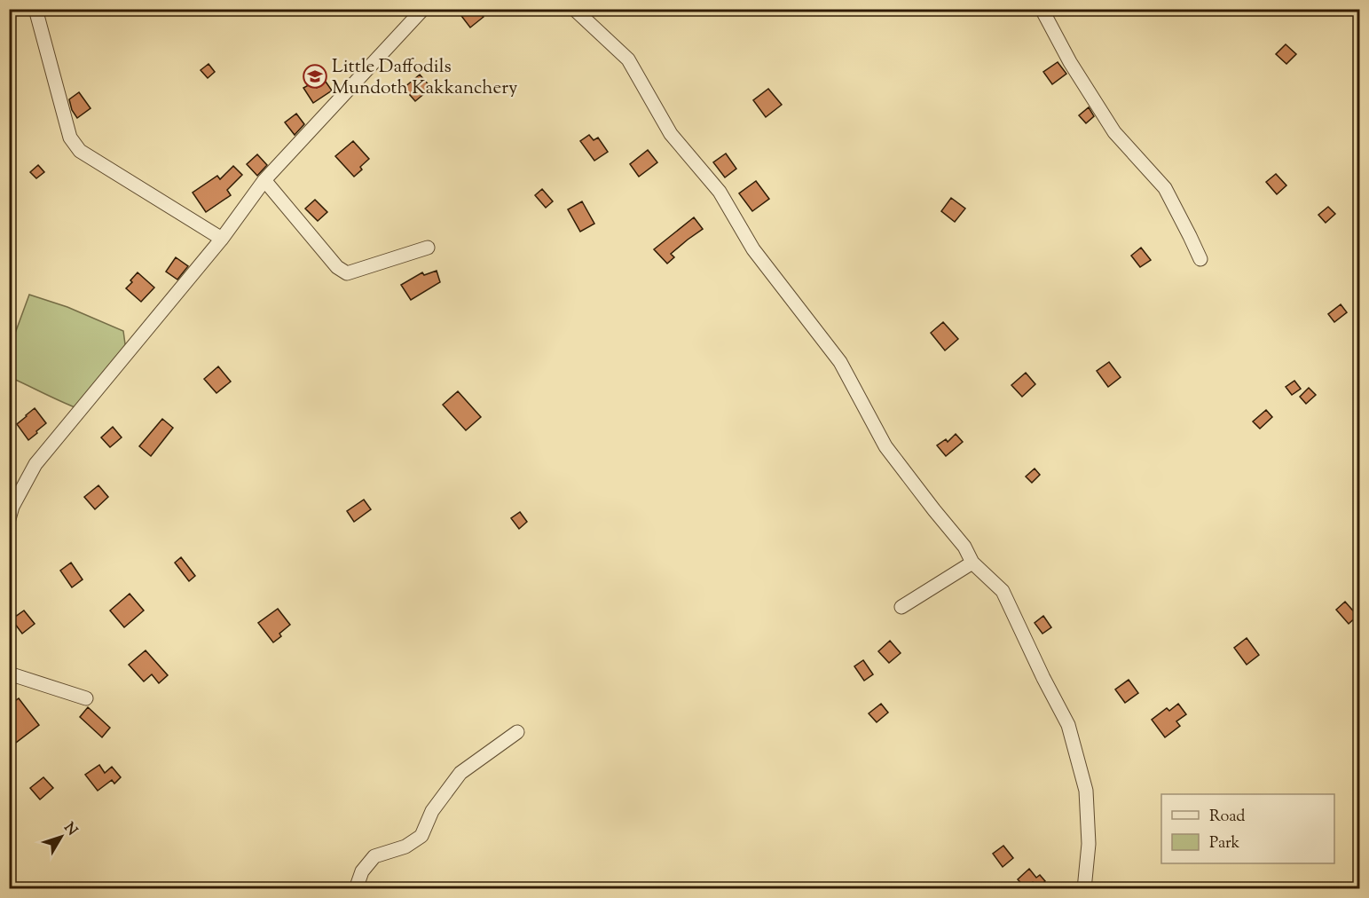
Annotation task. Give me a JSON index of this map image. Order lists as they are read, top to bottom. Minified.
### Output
{"places":{"school or university":["Little Daffodils Mundoth Kakkanchery"]},"legend":["Road","Park"],"north":"top right"}
